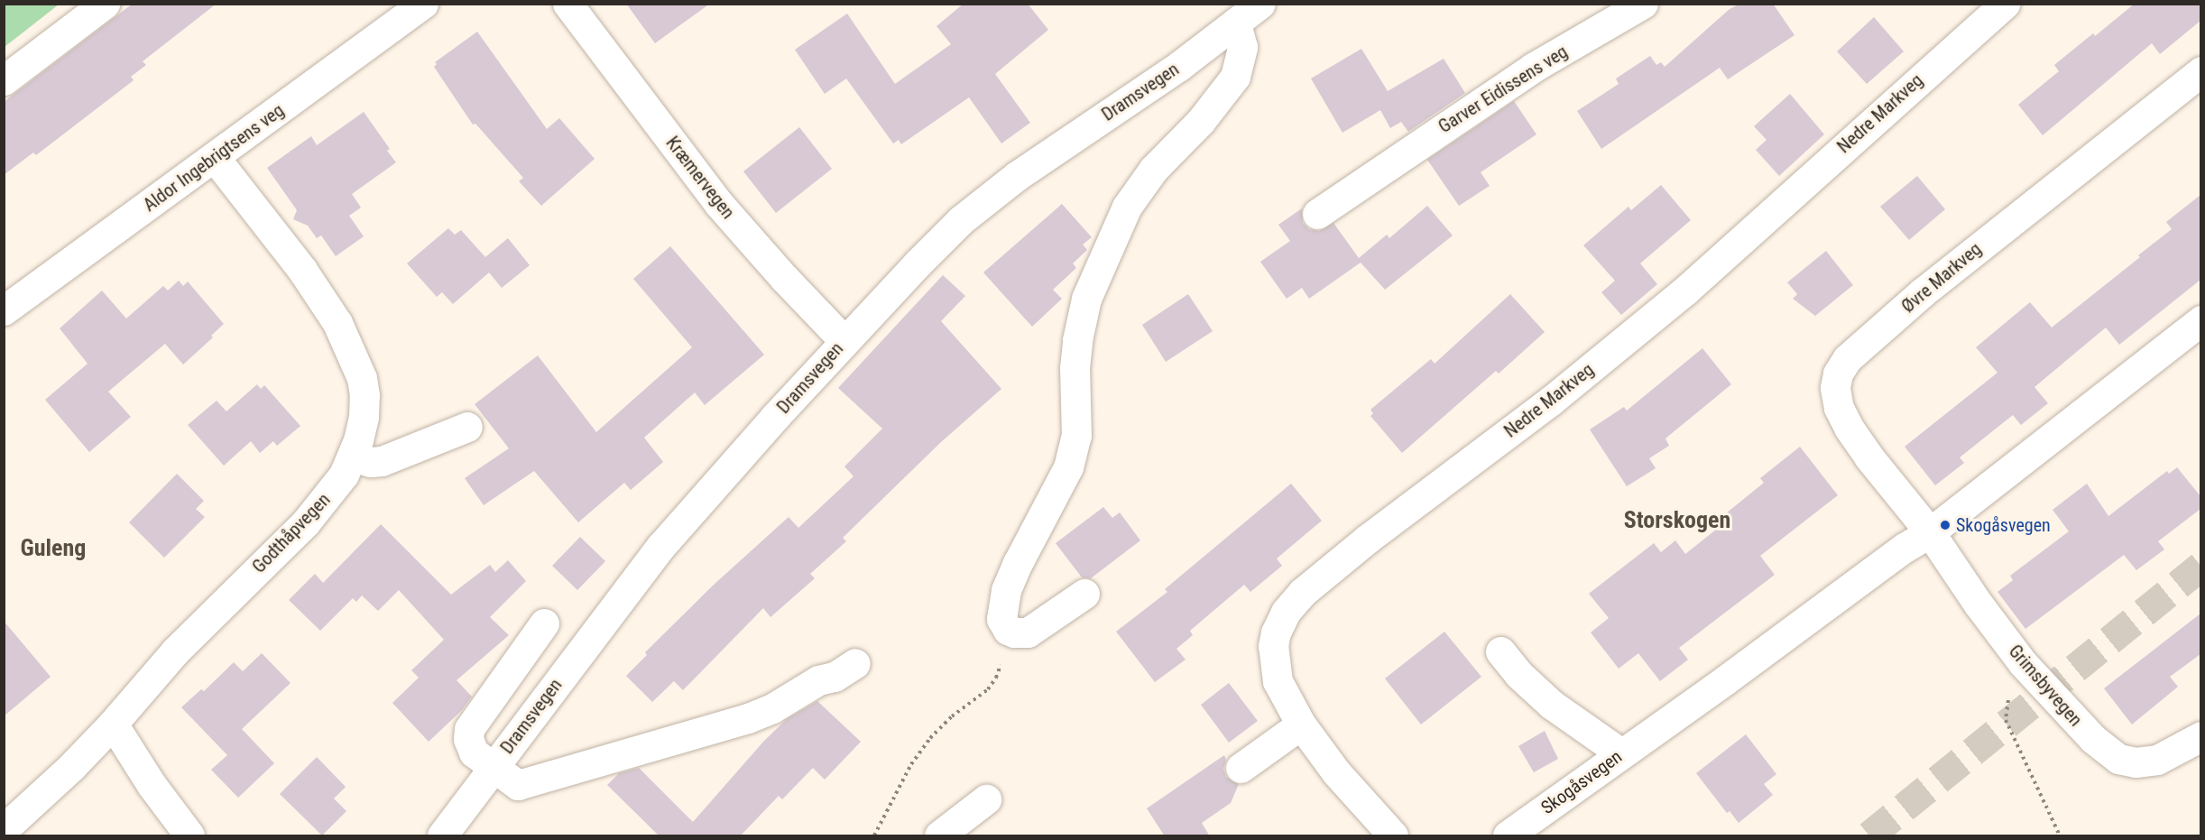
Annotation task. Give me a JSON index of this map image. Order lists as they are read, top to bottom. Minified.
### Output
{"streets":{"street":["Garver Eidissens veg","Dramsvegen","Nedre Markveg","Aldor Ingebrigtsens veg","Kræmervegen","Øvre Markveg","Godthåpvegen","Grimsbyvegen","Skogåsvegen"]},"crossings":[["Dramsvegen","Kræmervegen"],["Aldor Ingebrigtsens veg","Godthåpvegen"],["Øvre Markveg","Grimsbyvegen"],["Øvre Markveg","Skogåsvegen"],["Grimsbyvegen","Skogåsvegen"]],"districts":["Storskogen","Guleng"],"places":["Skogåsvegen"]}
